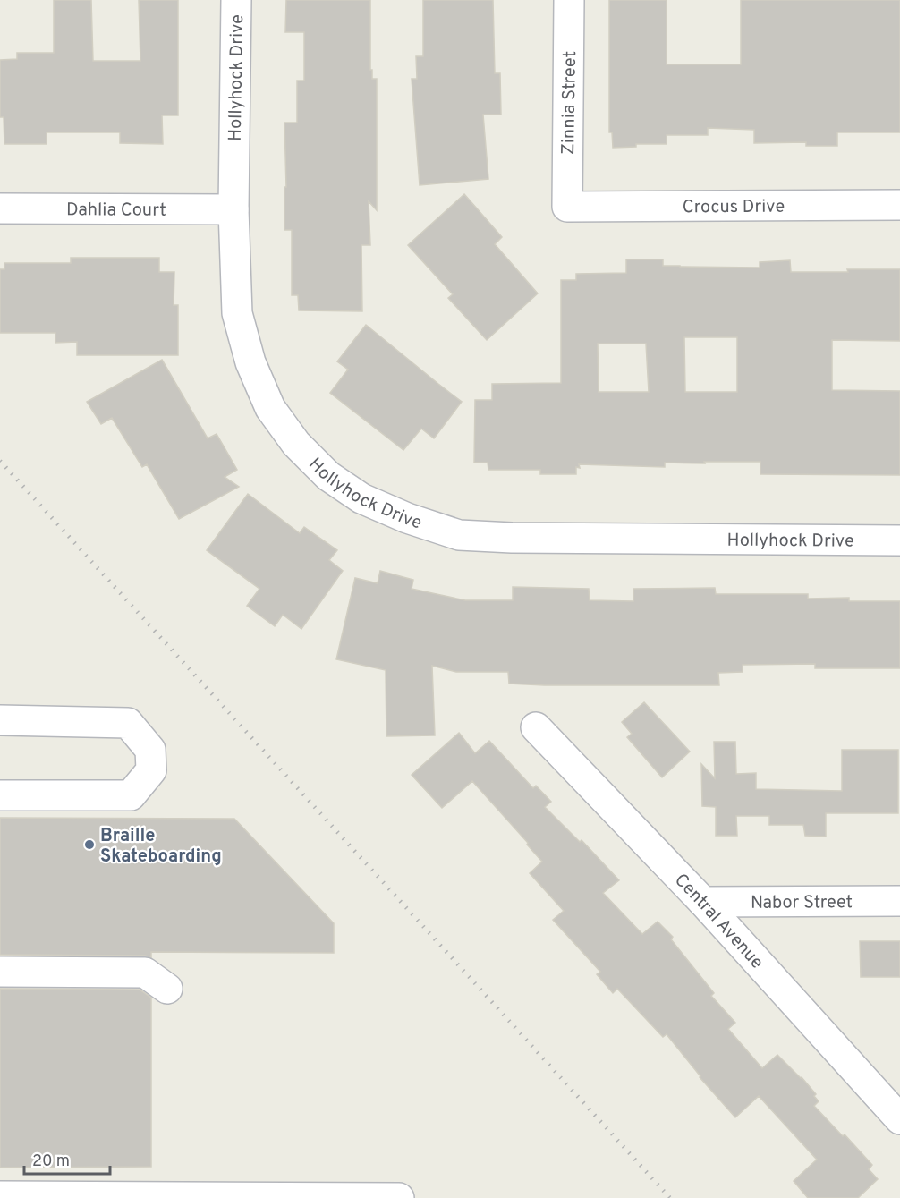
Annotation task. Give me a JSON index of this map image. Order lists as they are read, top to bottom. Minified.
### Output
{"streets":{"street":["Hollyhock Drive","Zinnia Street","Crocus Drive","Dahlia Court","Nabor Street","Central Avenue"]},"crossings":[["Hollyhock Drive","Dahlia Court"],["Zinnia Street","Crocus Drive"],["Nabor Street","Central Avenue"]],"places":["Braille Skateboarding"],"scale_bar":"20 m"}
